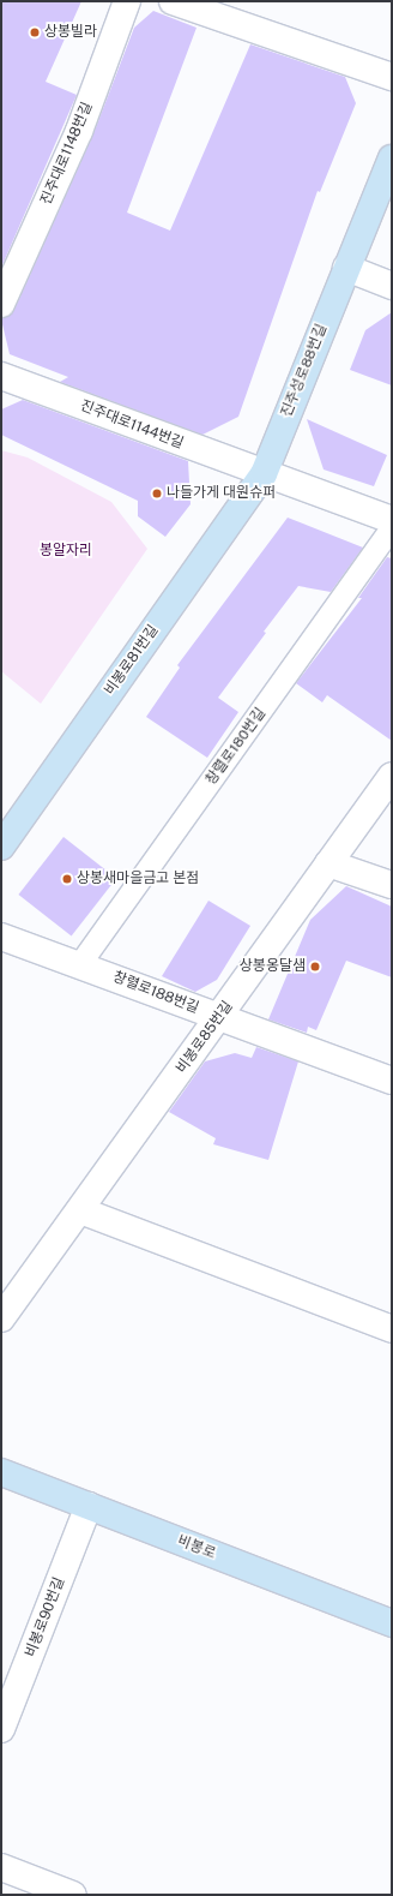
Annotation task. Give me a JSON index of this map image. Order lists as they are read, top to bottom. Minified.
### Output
{"streets":{"street":["진주대로1148번길","진주성로88번길","진주대로1144번길","비봉로81번길","창렬로188번길","비봉로85번길","비봉로","비봉로90번길"],"lane":["창렬로180번길"]},"crossings":[["진주성로88번길","진주대로1144번길"],["진주성로88번길","비봉로81번길"],["진주대로1144번길","비봉로81번길"],["창렬로180번길","창렬로188번길"],["창렬로188번길","비봉로85번길"],["비봉로","비봉로90번길"]],"parks":["봉알자리"],"places":["상봉빌라","나들가게 대원슈퍼","상봉새마을금고 본점","상봉옹달샘"]}
